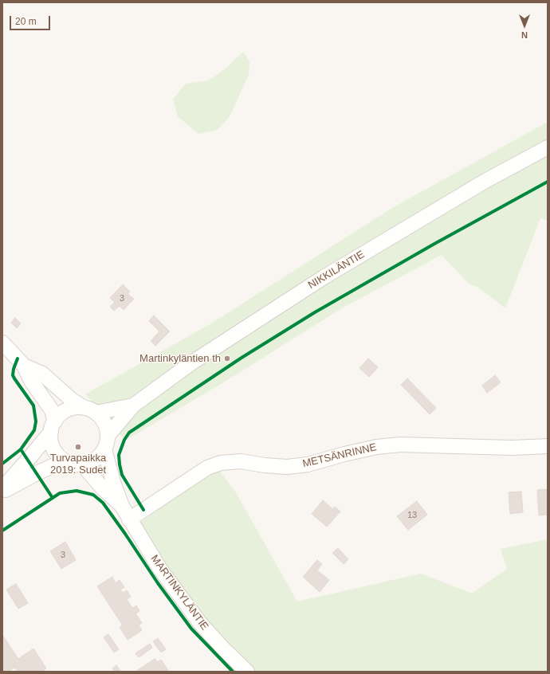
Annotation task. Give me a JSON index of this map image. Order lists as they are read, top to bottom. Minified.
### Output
{"streets":{"street":["NIKKILÄNTIE","METSÄNRINNE","MARTINKYLÄNTIE"]},"crossings":[["NIKKILÄNTIE","MARTINKYLÄNTIE"],["METSÄNRINNE","MARTINKYLÄNTIE"]],"places":["Martinkyläntien th","Turvapaikka 2019: Sudet"],"house_numbers":["3","13","3"],"scale_bar":"20 m","north":"bottom"}
